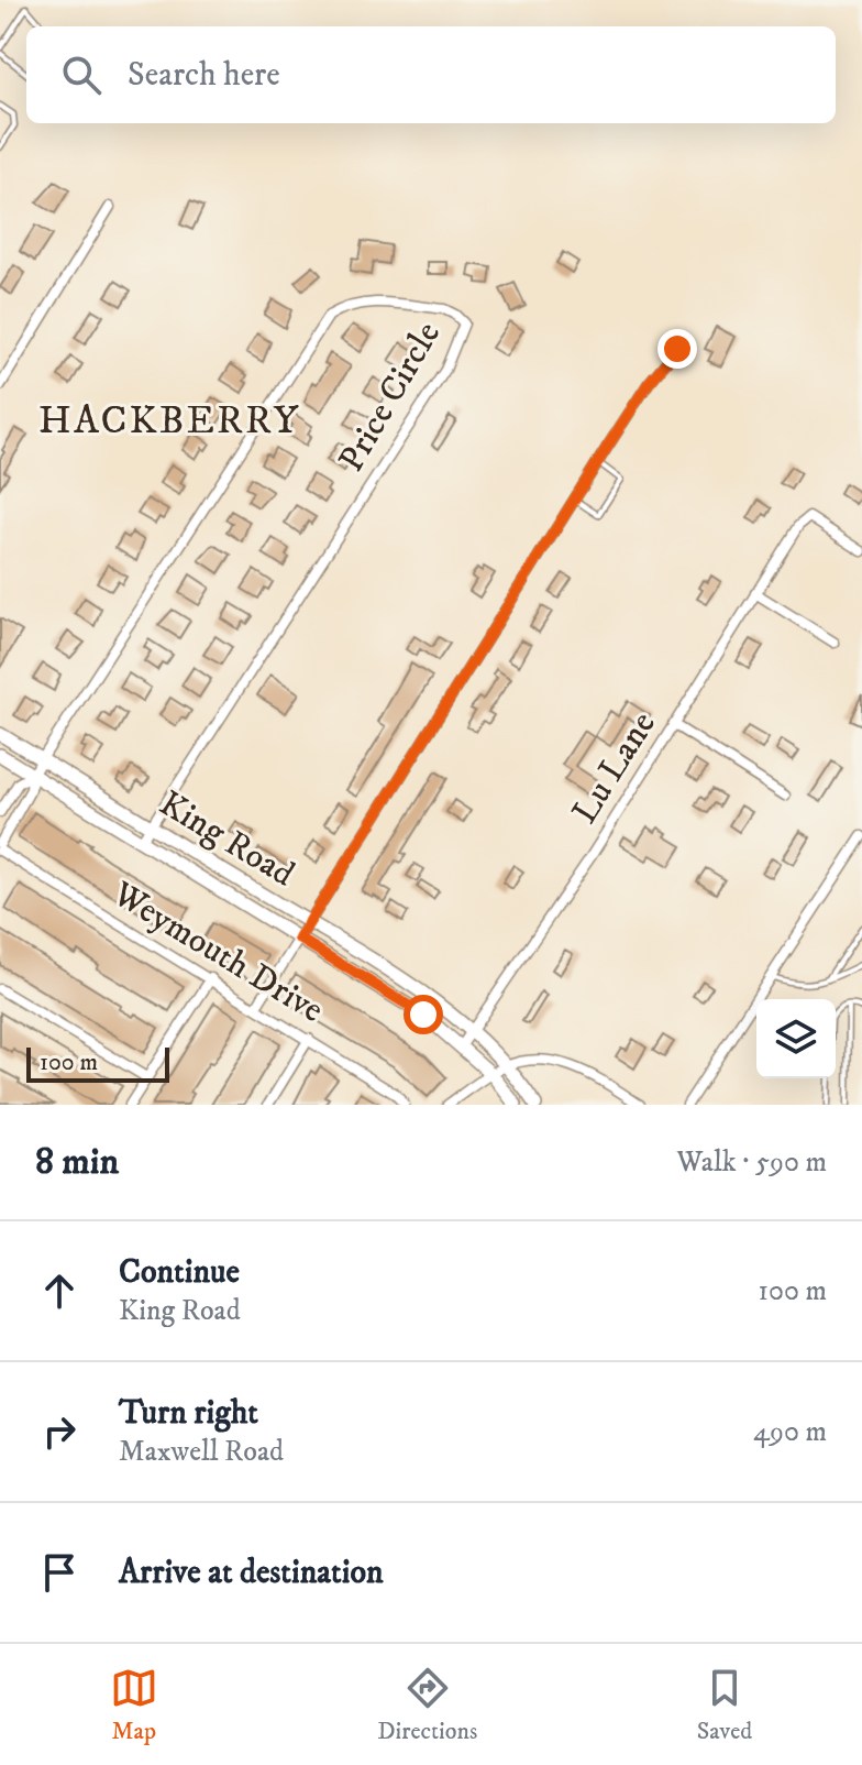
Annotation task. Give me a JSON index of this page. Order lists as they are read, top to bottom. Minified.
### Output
{"streets":{"street":["Price Circle","Lu Lane","King Road","Weymouth Drive"]},"crossings":[["Price Circle","King Road"],["Lu Lane","King Road"]],"districts":["HACKBERRY"],"scale_bar":"100 m","page":{"search":"Search here","scale":"100 m","heading":["8 min","Walk · 590 m"],"list":[["Continue","King Road","100 m"],["Turn right","Maxwell Road","490 m"],"Arrive at destination"],"nav":["Map","Directions","Saved"]}}
